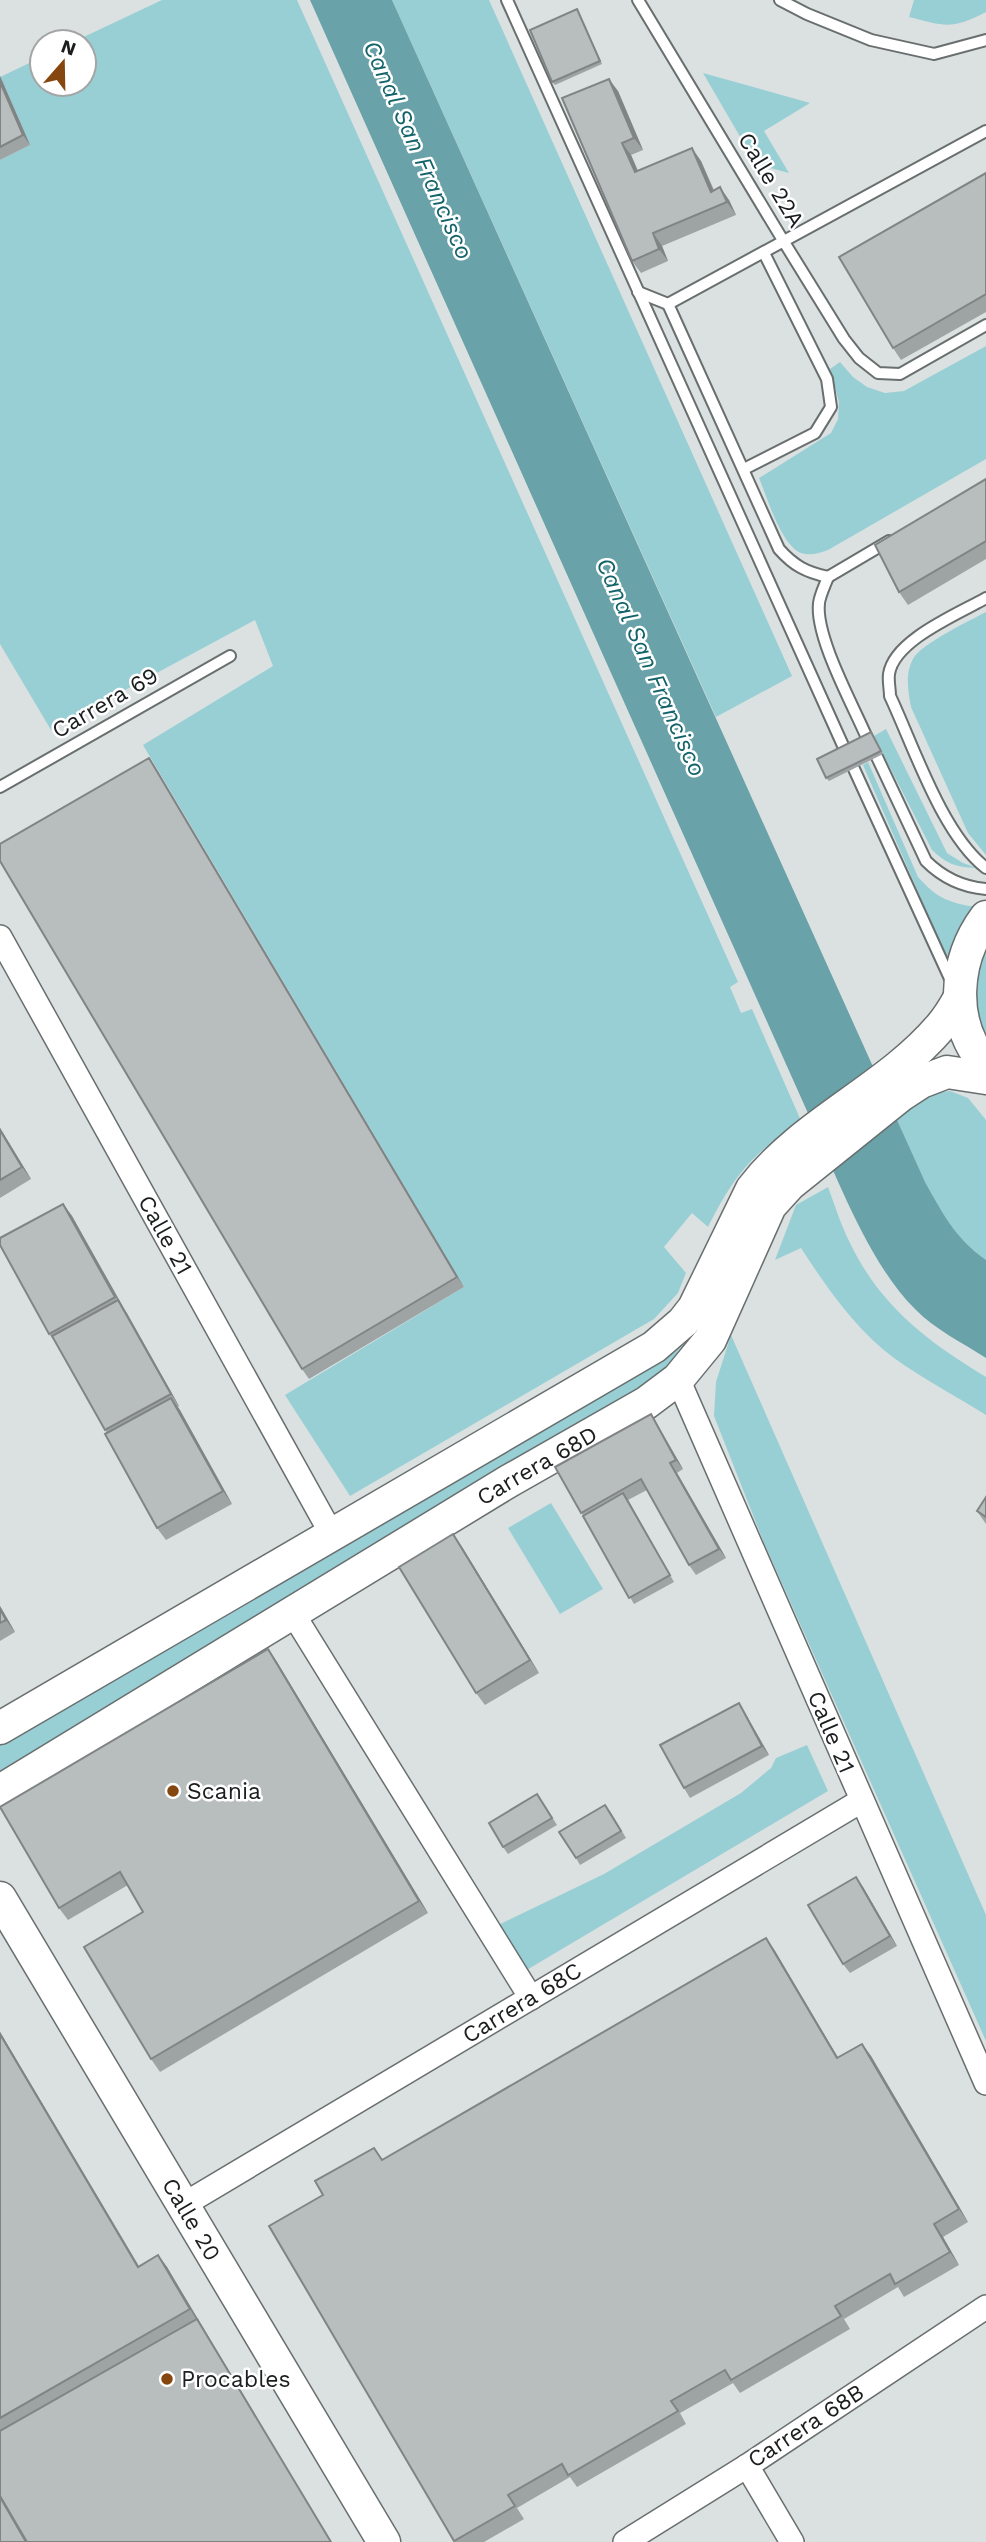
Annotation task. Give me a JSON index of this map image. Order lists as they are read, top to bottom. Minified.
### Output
{"streets":{"main road":["Carrera 68D","Calle 20"],"street":["Calle 21","Carrera 68C","Carrera 68B"],"lane":["Calle 22A","Carrera 69"]},"crossings":[["Calle 21","Carrera 68D"],["Calle 21","Carrera 68C"],["Carrera 68C","Calle 20"]],"water":["Canal San Francisco"],"places":["Scania","Procables"],"north":"top"}
